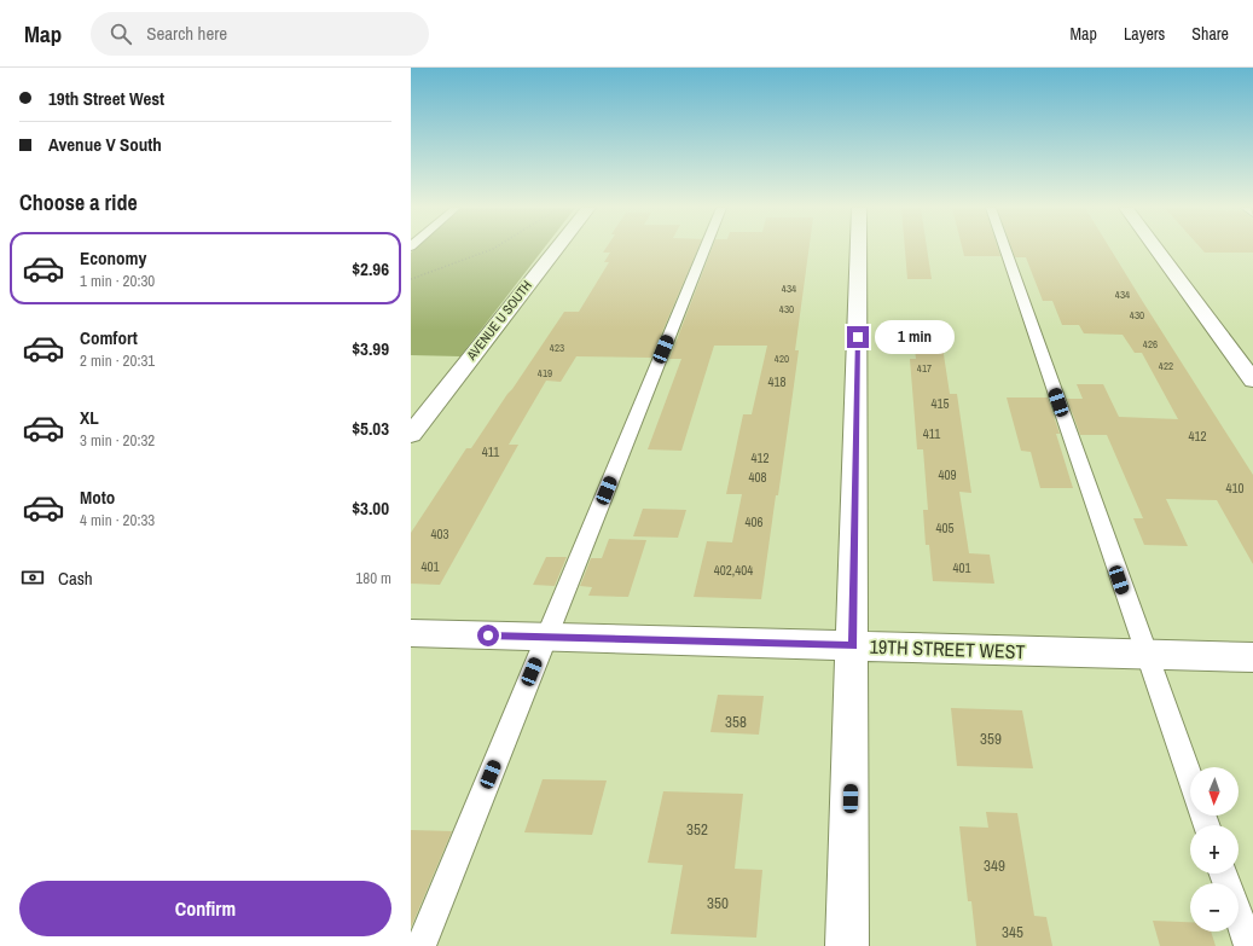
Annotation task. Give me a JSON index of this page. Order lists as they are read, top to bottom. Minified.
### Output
{"streets":{"street":["AVENUE U SOUTH","19TH STREET WEST"]},"house_numbers":["434","434","430","430","426","423","420","422","417","419","418","415","411","412","411","412","409","408","410","406","405","403","401","401","402,404","358","359","352","349","350","345"],"north":"bottom","page":{"header":"Map","search":"Search here","nav":["Map","Layers","Share"],"banner":["19th Street West","Avenue V South"],"heading":"Choose a ride","list":[{"name":"Economy","note":"1 min · 20:30","value":"$2.96"},{"name":"Comfort","note":"2 min · 20:31","value":"$3.99"},{"name":"XL","note":"3 min · 20:32","value":"$5.03"},{"name":"Moto","note":"4 min · 20:33","value":"$3.00"}],"bubble":"1 min","pay":["Cash","180 m"],"map_buttons":["+","−"],"buttons":"Confirm"}}
